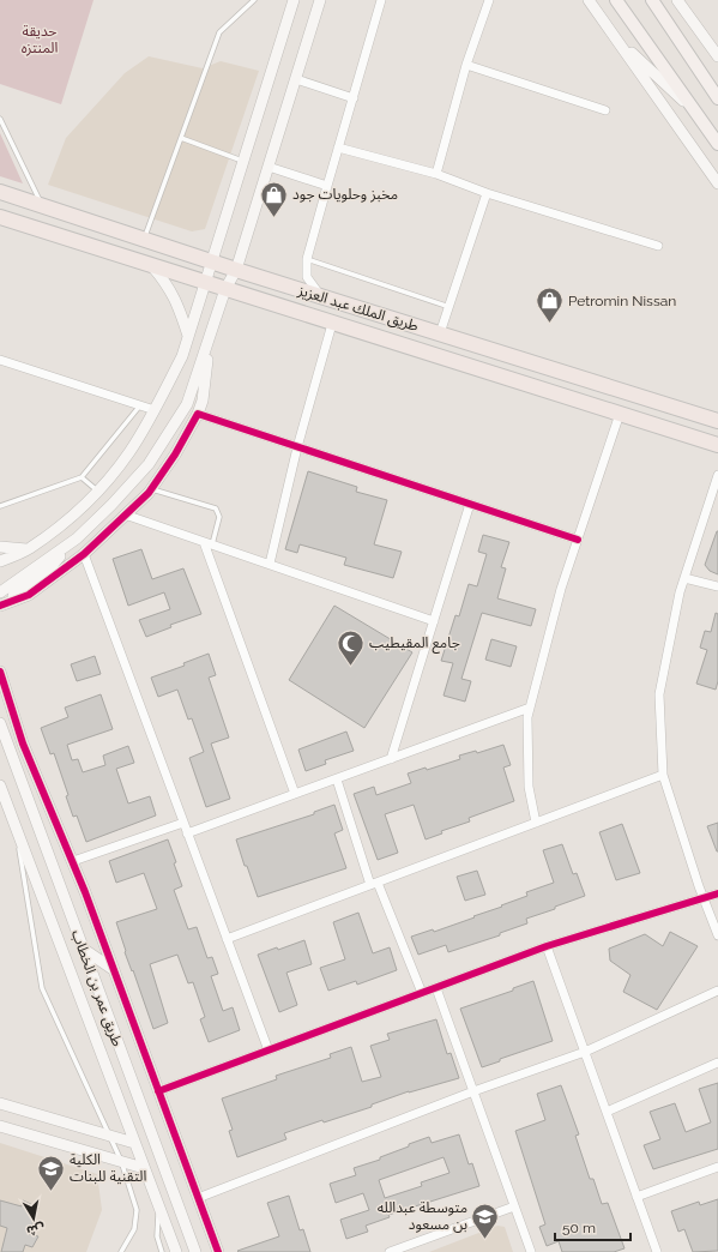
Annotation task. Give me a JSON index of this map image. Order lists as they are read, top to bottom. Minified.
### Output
{"streets":{"highway":["طريق الملك عبد العزيز"],"main road":["طريق عمر بن الخطاب"]},"parks":["حديقة المنتزه"],"places":{"shop":["مخبز وحلويات جود","Petromin Nissan"],"mosque":["جامع المقيطيب"],"school or university":["الكلية التقنية للبنات","متوسطة عبدالله بن مسعود"]},"scale_bar":"50 m","north":"bottom"}
